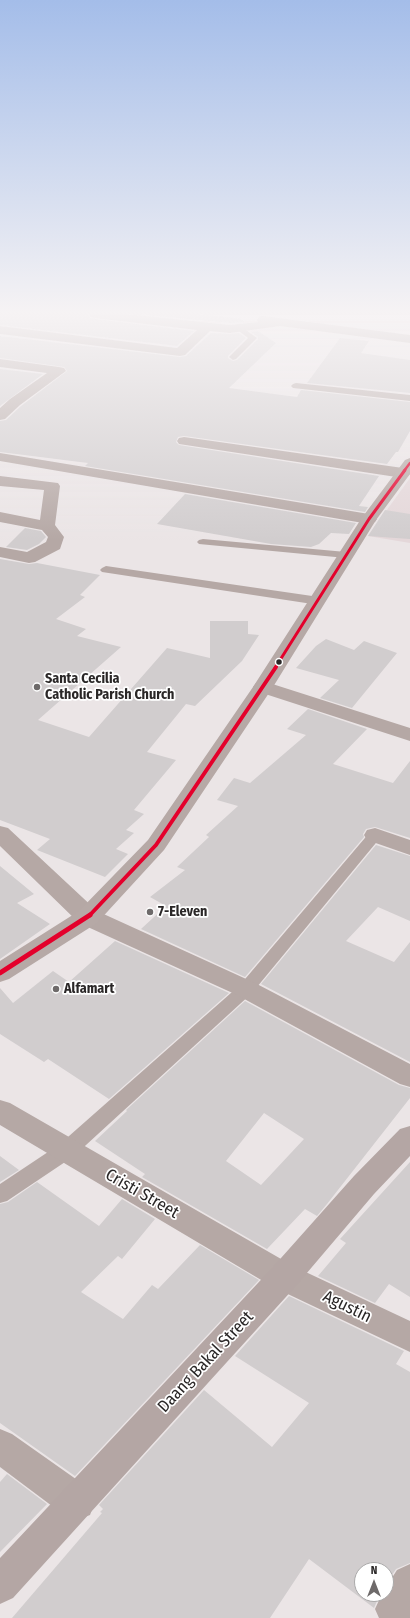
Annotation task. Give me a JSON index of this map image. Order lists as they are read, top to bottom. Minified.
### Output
{"streets":{"street":["Cristi Street","Agustin","Daang Bakal Street"]},"crossings":[["Cristi Street","Agustin"],["Cristi Street","Daang Bakal Street"],["Agustin","Daang Bakal Street"]],"places":["Santa Cecilia Catholic Parish Church","7-Eleven","Alfamart"],"north":"top"}
